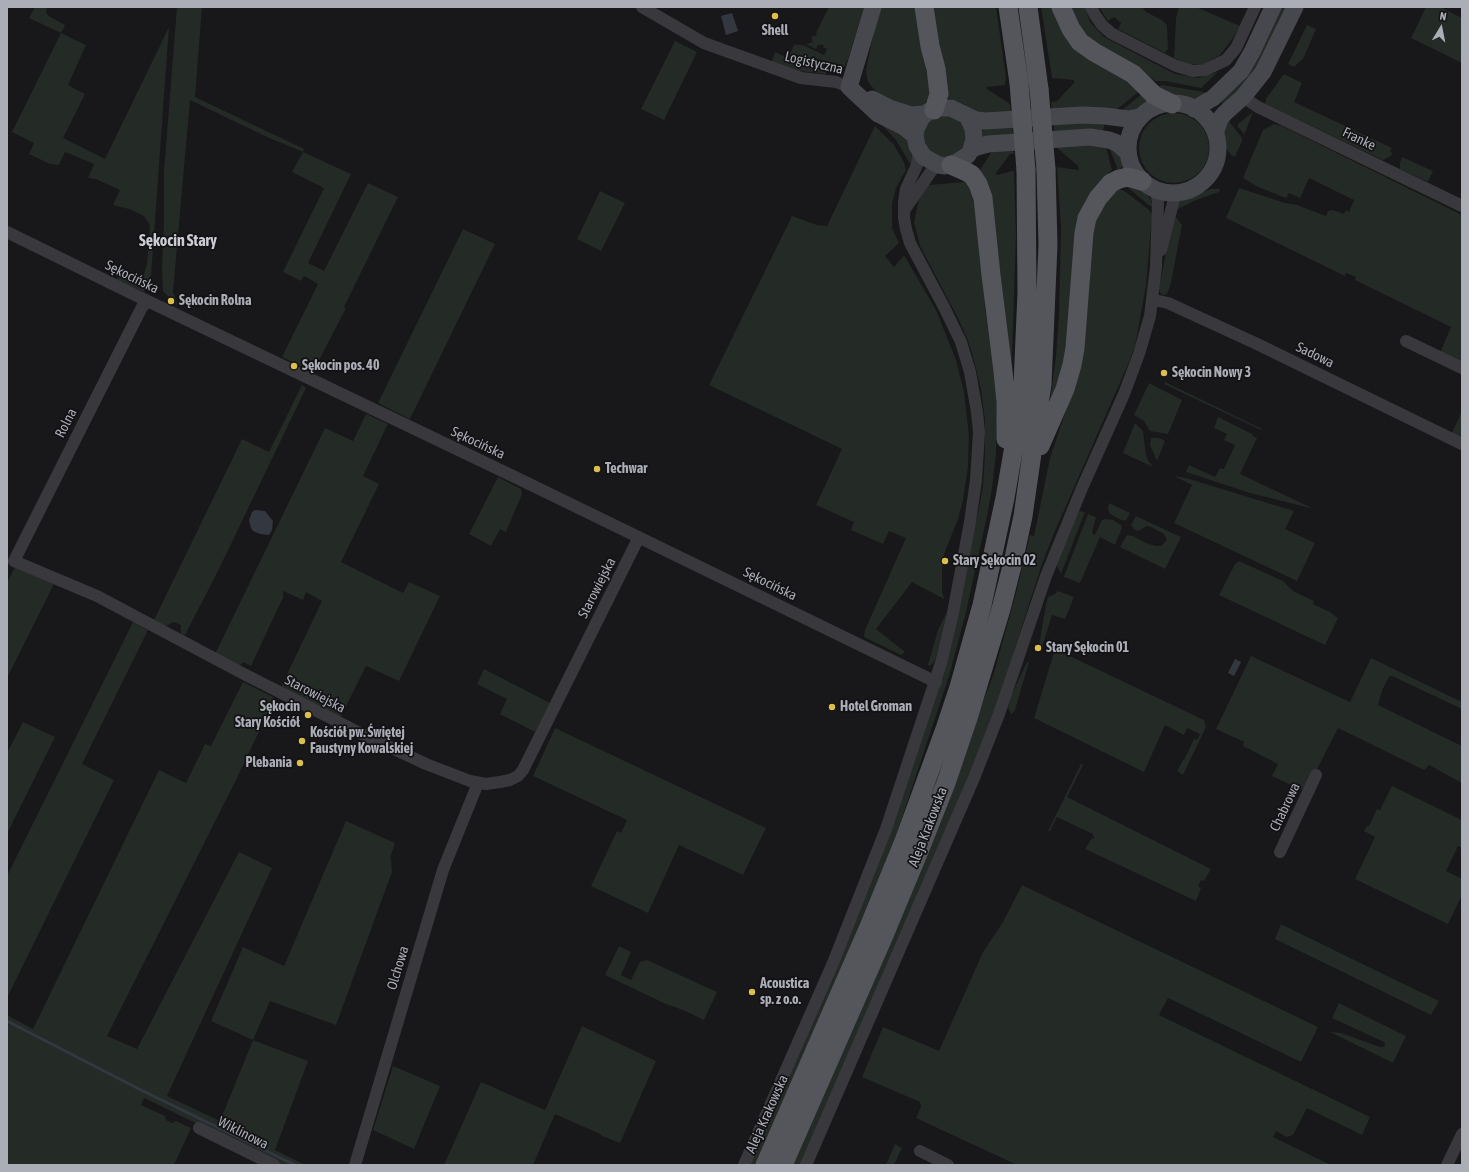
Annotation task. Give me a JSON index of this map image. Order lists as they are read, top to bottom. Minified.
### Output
{"streets":{"main road":["Aleja Krakowska"],"street":["Logistyczna","Franke","Sękocińska","Sadowa","Rolna","Starowiejska","Chabrowa","Olchowa","Wiklinowa"]},"crossings":[["Sękocińska","Rolna"],["Sękocińska","Starowiejska"],["Sękocińska","Aleja Krakowska"],["Rolna","Starowiejska"],["Starowiejska","Olchowa"]],"districts":["Sękocin Stary"],"places":["Shell","Sękocin Rolna","Sękocin pos. 40","Sękocin Nowy 3","Techwar","Stary Sękocin 02","Stary Sękocin 01","Hotel Groman","Sękocin Stary Kościół","Kościół pw. Świętej Faustyny Kowalskiej","Plebania","Acoustica sp. z o.o."],"north":"top"}
